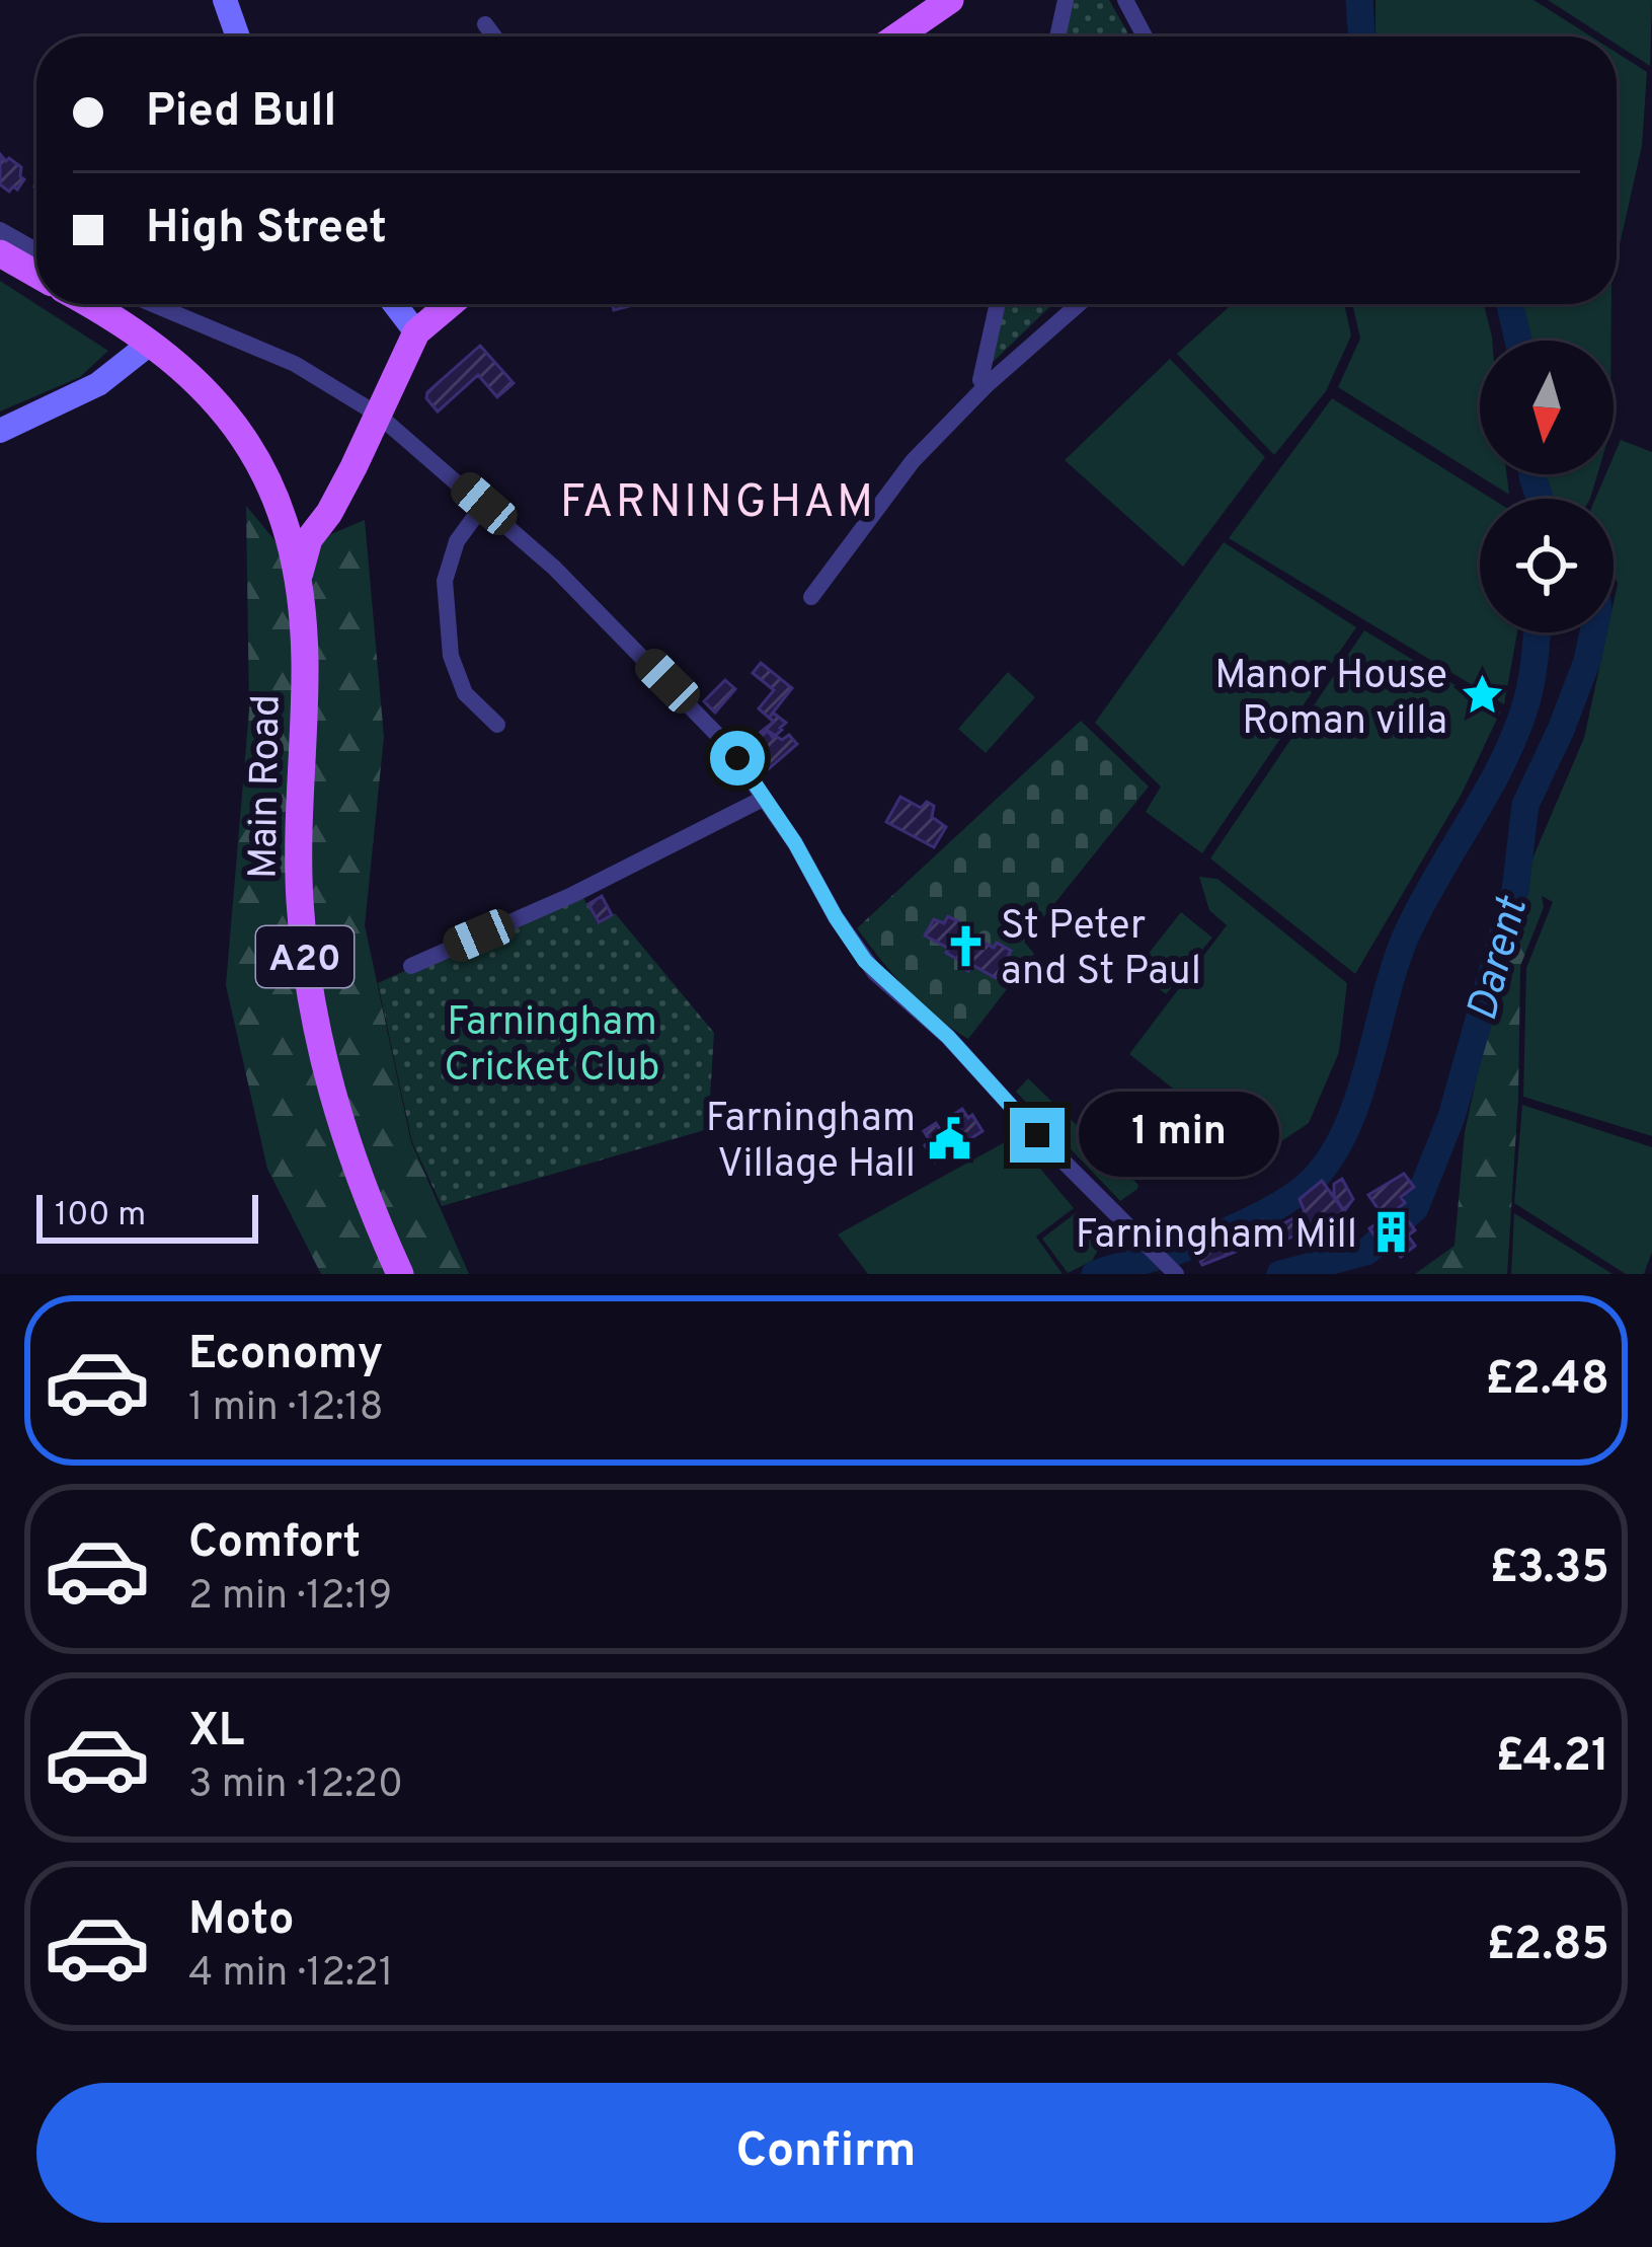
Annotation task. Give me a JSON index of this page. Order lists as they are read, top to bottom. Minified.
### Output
{"streets":{"main road":["Main Road","A20"]},"crossings":[["Main Road","A20"]],"districts":["FARNINGHAM"],"water":["Darent"],"parks":["Farningham Cricket Club"],"places":{"place":["Manor House Roman villa"],"church":["St Peter and St Paul"],"public building":["Farningham Village Hall"],"building":["Farningham Mill"]},"scale_bar":"100 m","north":"bottom","page":{"banner":["Pied Bull","High Street"],"bubble":"1 min","scale":"100 m","list":[{"name":"Economy","note":"1 min · 12:18","value":"£2.48"},{"name":"Comfort","note":"2 min · 12:19","value":"£3.35"},{"name":"XL","note":"3 min · 12:20","value":"£4.21"},{"name":"Moto","note":"4 min · 12:21","value":"£2.85"}],"buttons":"Confirm"}}
